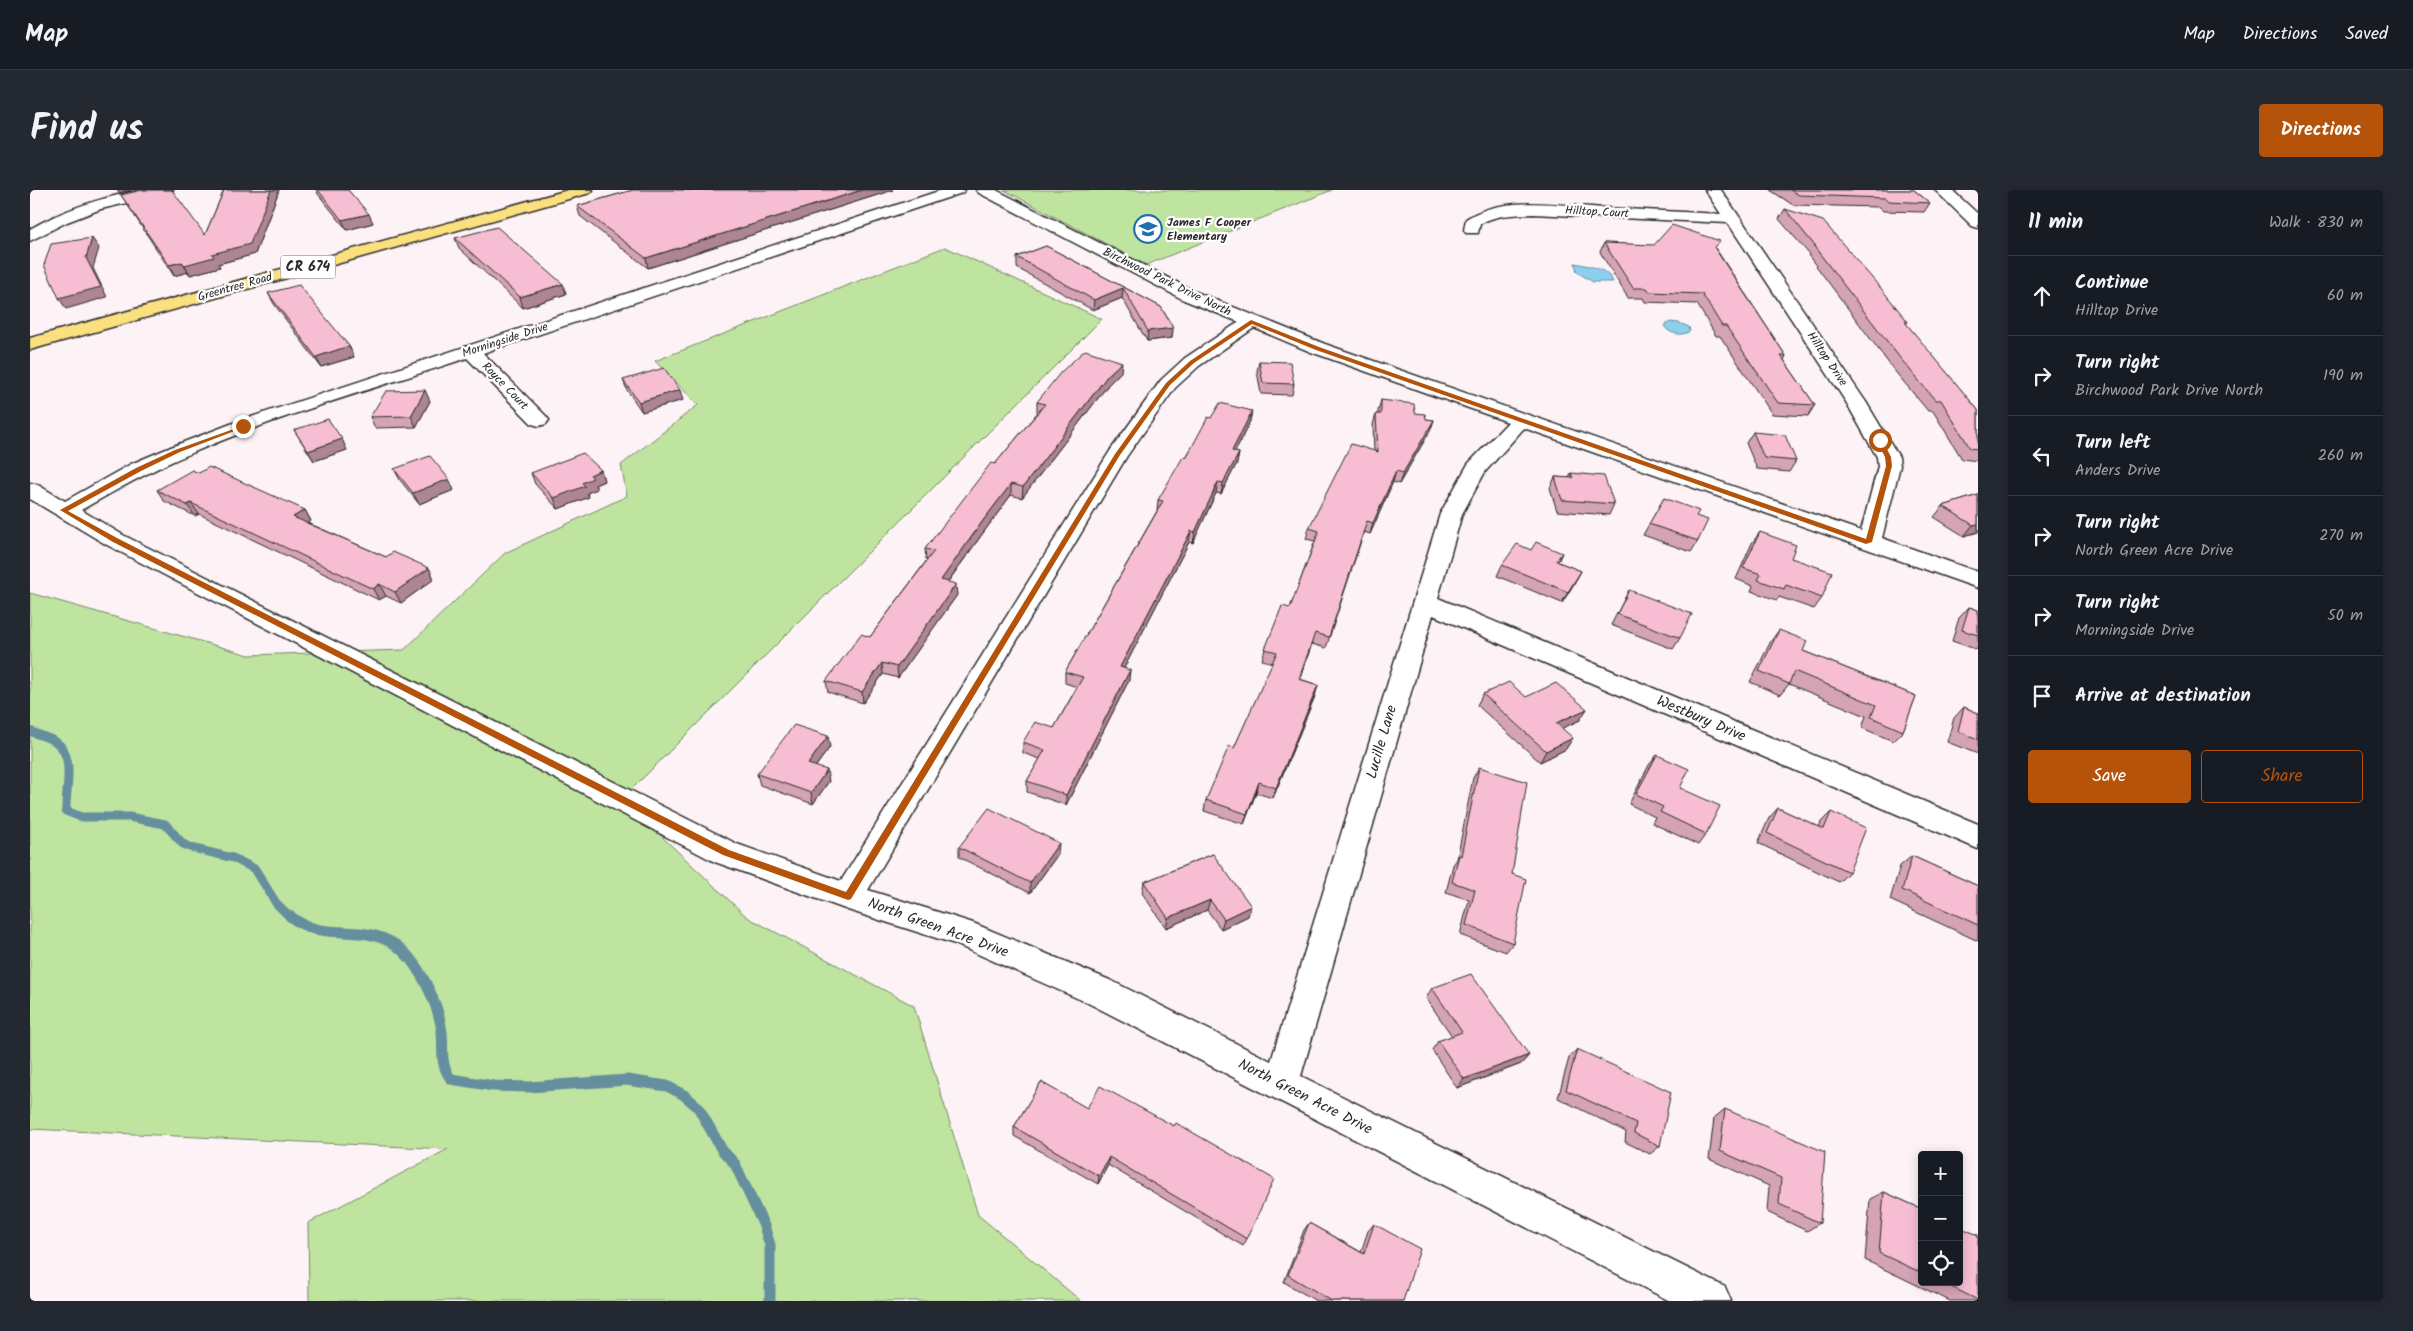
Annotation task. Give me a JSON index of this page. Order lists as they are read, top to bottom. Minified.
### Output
{"streets":{"main road":["CR 674","Greentree Road"],"street":["Hilltop Court","Birchwood Park Drive North","Morningside Drive","Hilltop Drive","Royce Court","Westbury Drive","Lucille Lane","North Green Acre Drive"]},"crossings":[["Hilltop Court","Hilltop Drive"],["Birchwood Park Drive North","Hilltop Drive"],["Birchwood Park Drive North","Lucille Lane"],["Morningside Drive","Royce Court"],["Morningside Drive","North Green Acre Drive"],["Westbury Drive","Lucille Lane"],["Lucille Lane","North Green Acre Drive"]],"places":{"school or university":["James F Cooper Elementary"]},"page":{"header":"Map","nav":["Map","Directions","Saved"],"title":"Find us","buttons":["Directions",["Save","Share"]],"heading":["11 min","Walk · 830 m"],"list":[["Continue","Hilltop Drive","60 m"],["Turn right","Birchwood Park Drive North","190 m"],["Turn left","Anders Drive","260 m"],["Turn right","North Green Acre Drive","270 m"],["Turn right","Morningside Drive","50 m"],"Arrive at destination"],"map_buttons":["+","−"]}}
